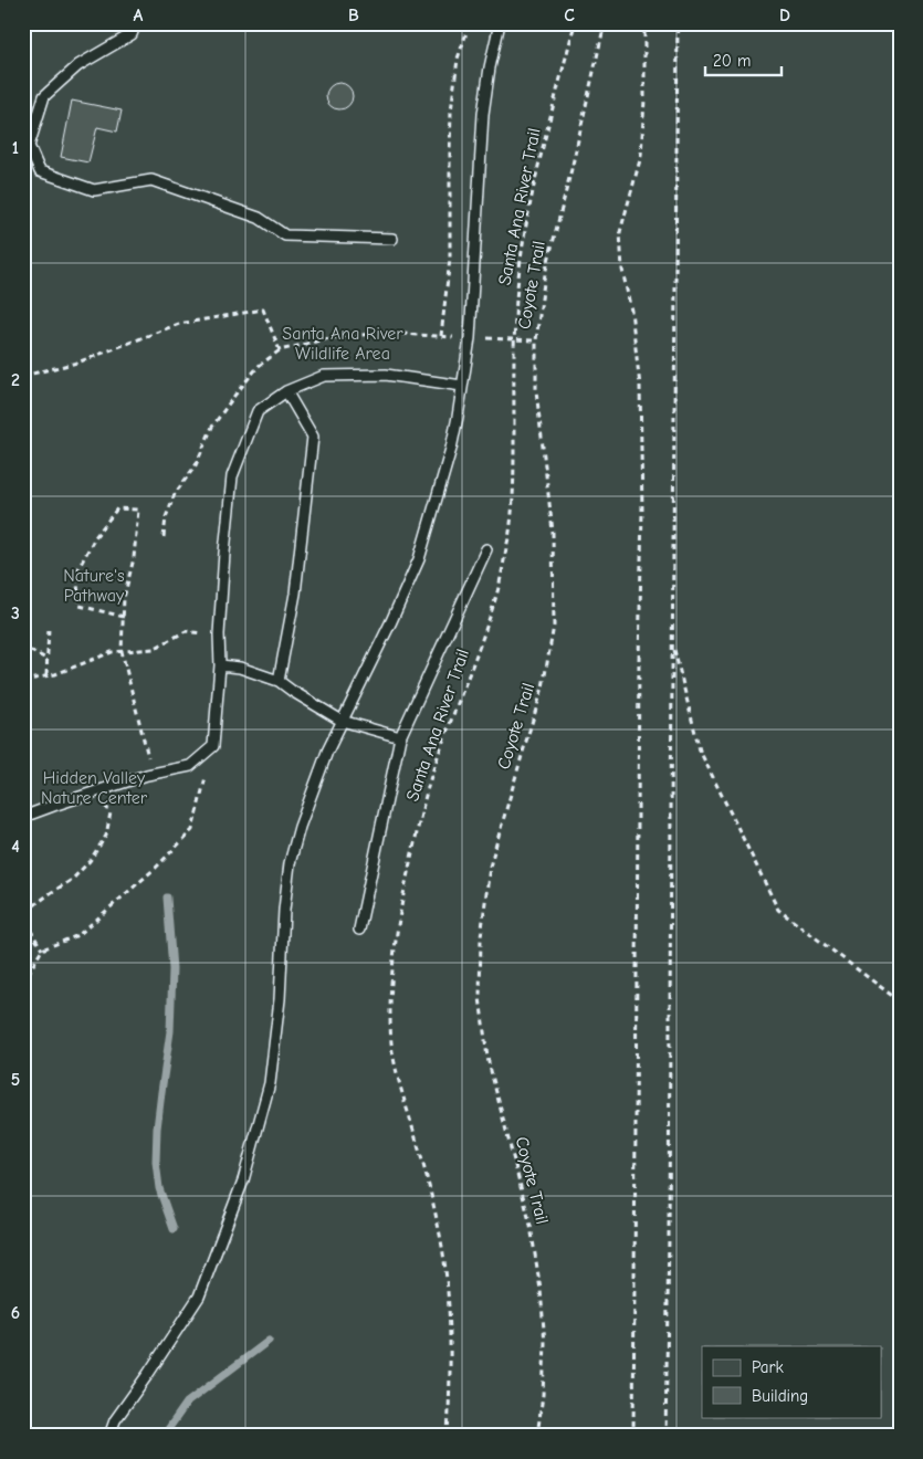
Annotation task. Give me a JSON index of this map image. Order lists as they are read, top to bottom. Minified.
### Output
{"streets":{"path":["Santa Ana River Trail","Coyote Trail"]},"parks":["Santa Ana River Wildlife Area","Nature's Pathway","Hidden Valley Nature Center"],"legend":["Park","Building"],"scale_bar":"20 m","grid":{"columns":["A","B","C","D"],"rows":["1","2","3","4","5","6"]}}
